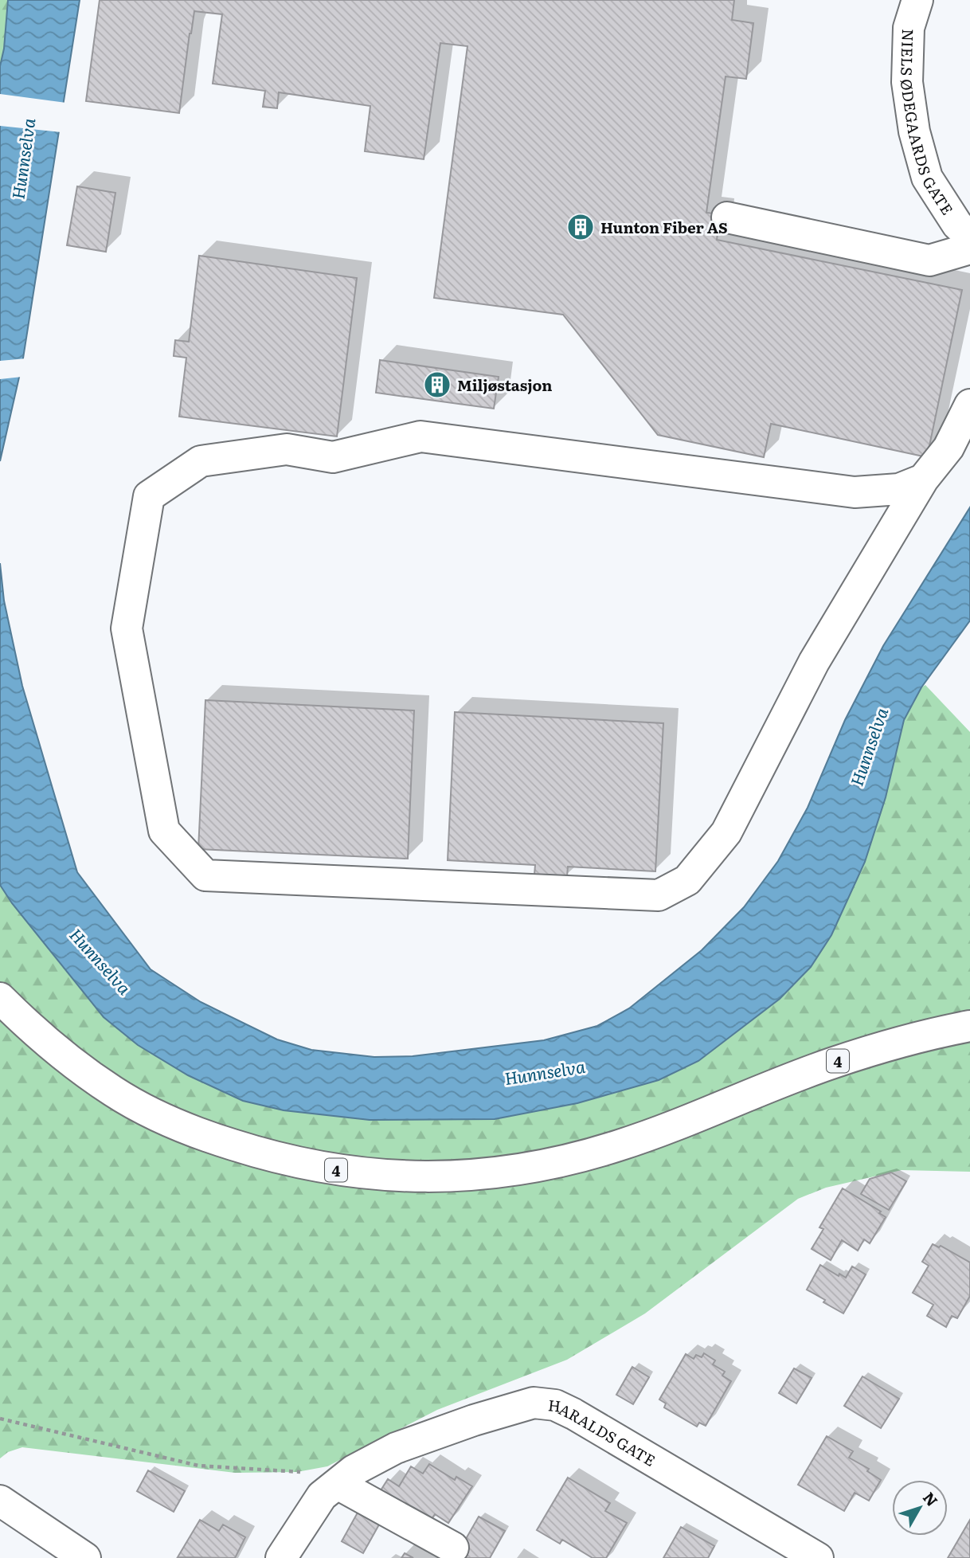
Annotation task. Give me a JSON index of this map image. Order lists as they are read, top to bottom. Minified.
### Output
{"streets":{"main road":["NIELS ØDEGAARDS GATE","4","HARALDS GATE"]},"water":["Hunnselva"],"places":{"building":["Hunton Fiber AS","Miljøstasjon"]},"north":"top right"}
